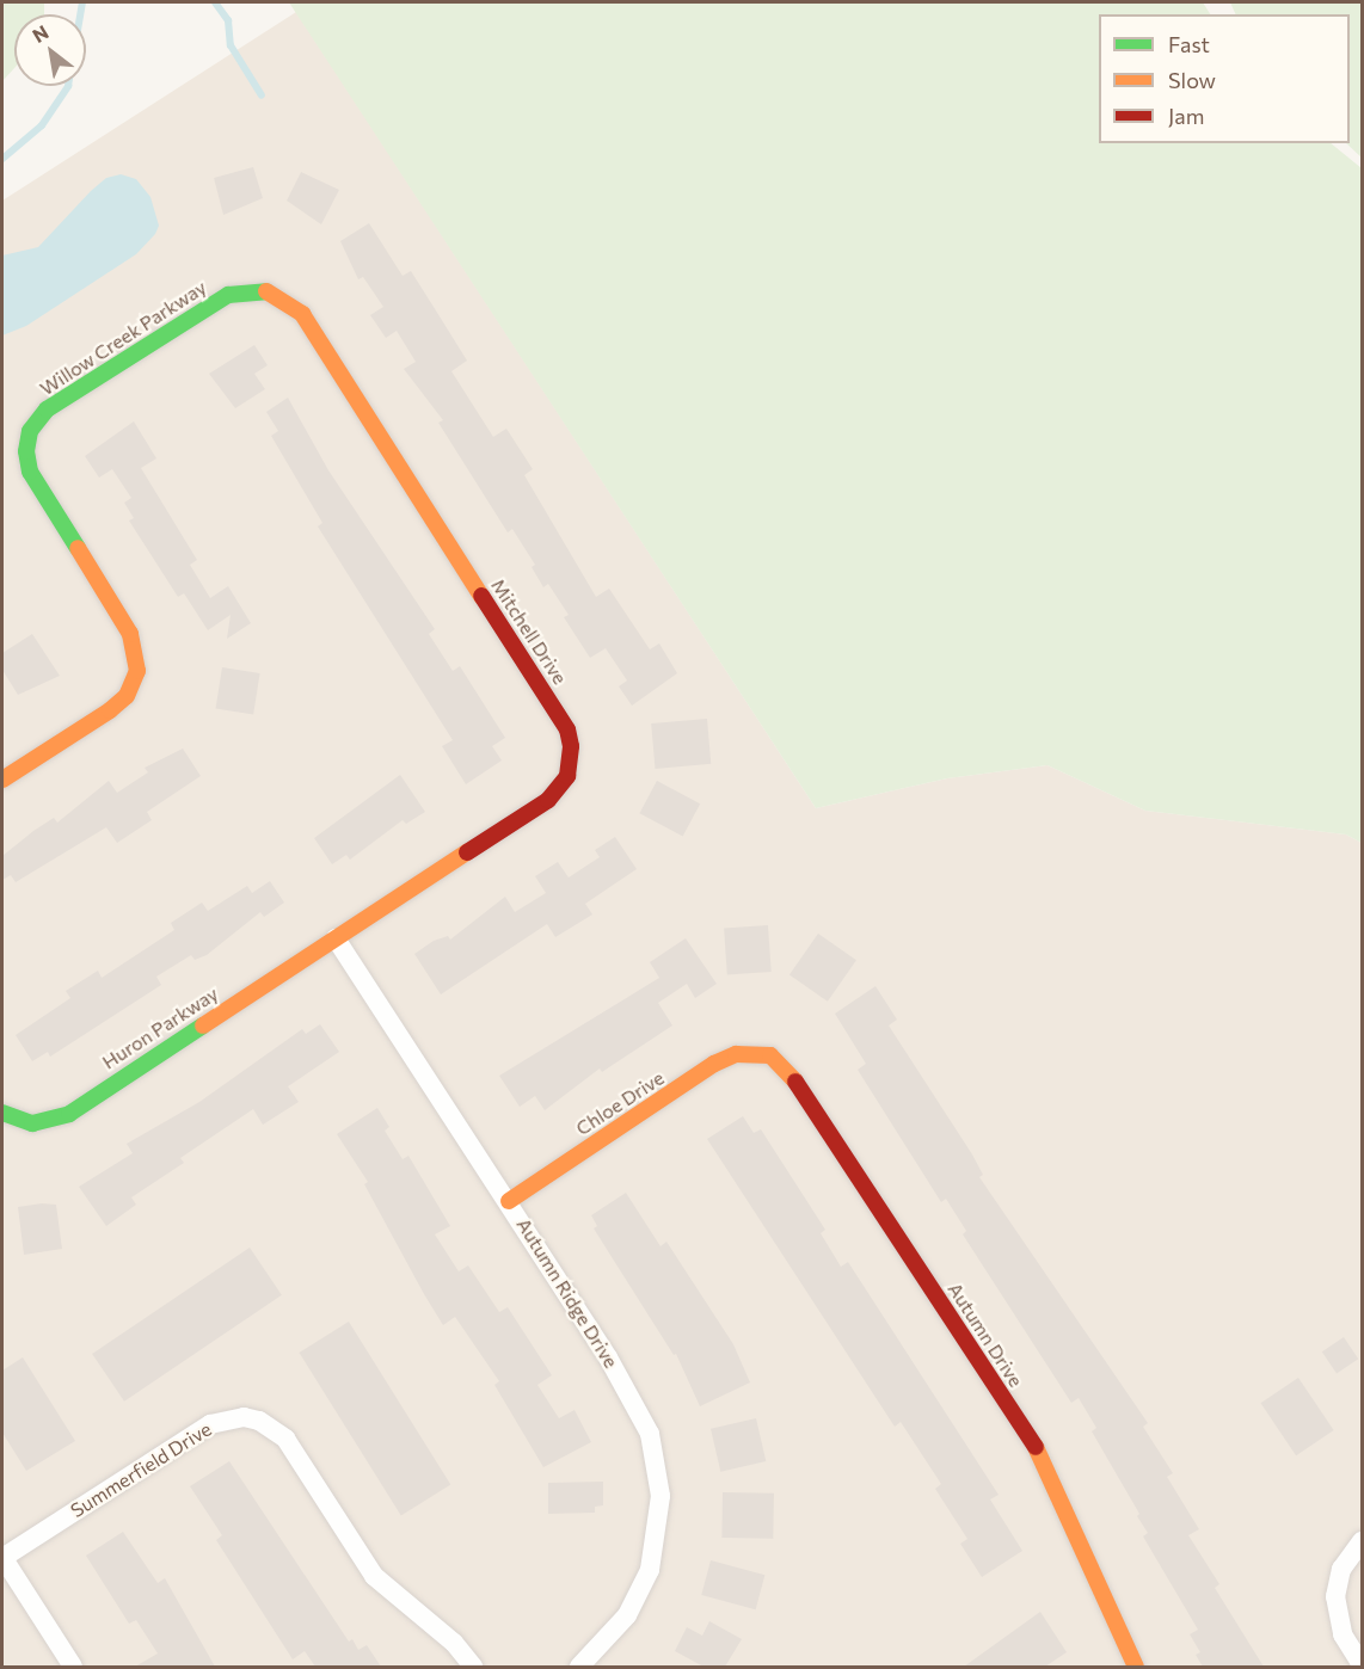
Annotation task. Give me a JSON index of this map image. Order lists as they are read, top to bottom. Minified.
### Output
{"streets":{"street":["Willow Creek Parkway","Mitchell Drive","Huron Parkway","Chloe Drive","Autumn Ridge Drive","Autumn Drive","Summerfield Drive"]},"crossings":[["Willow Creek Parkway","Mitchell Drive"],["Mitchell Drive","Huron Parkway"],["Mitchell Drive","Autumn Ridge Drive"],["Huron Parkway","Autumn Ridge Drive"],["Chloe Drive","Autumn Ridge Drive"],["Chloe Drive","Autumn Drive"]],"legend":["Fast","Slow","Jam"],"north":"top left"}
